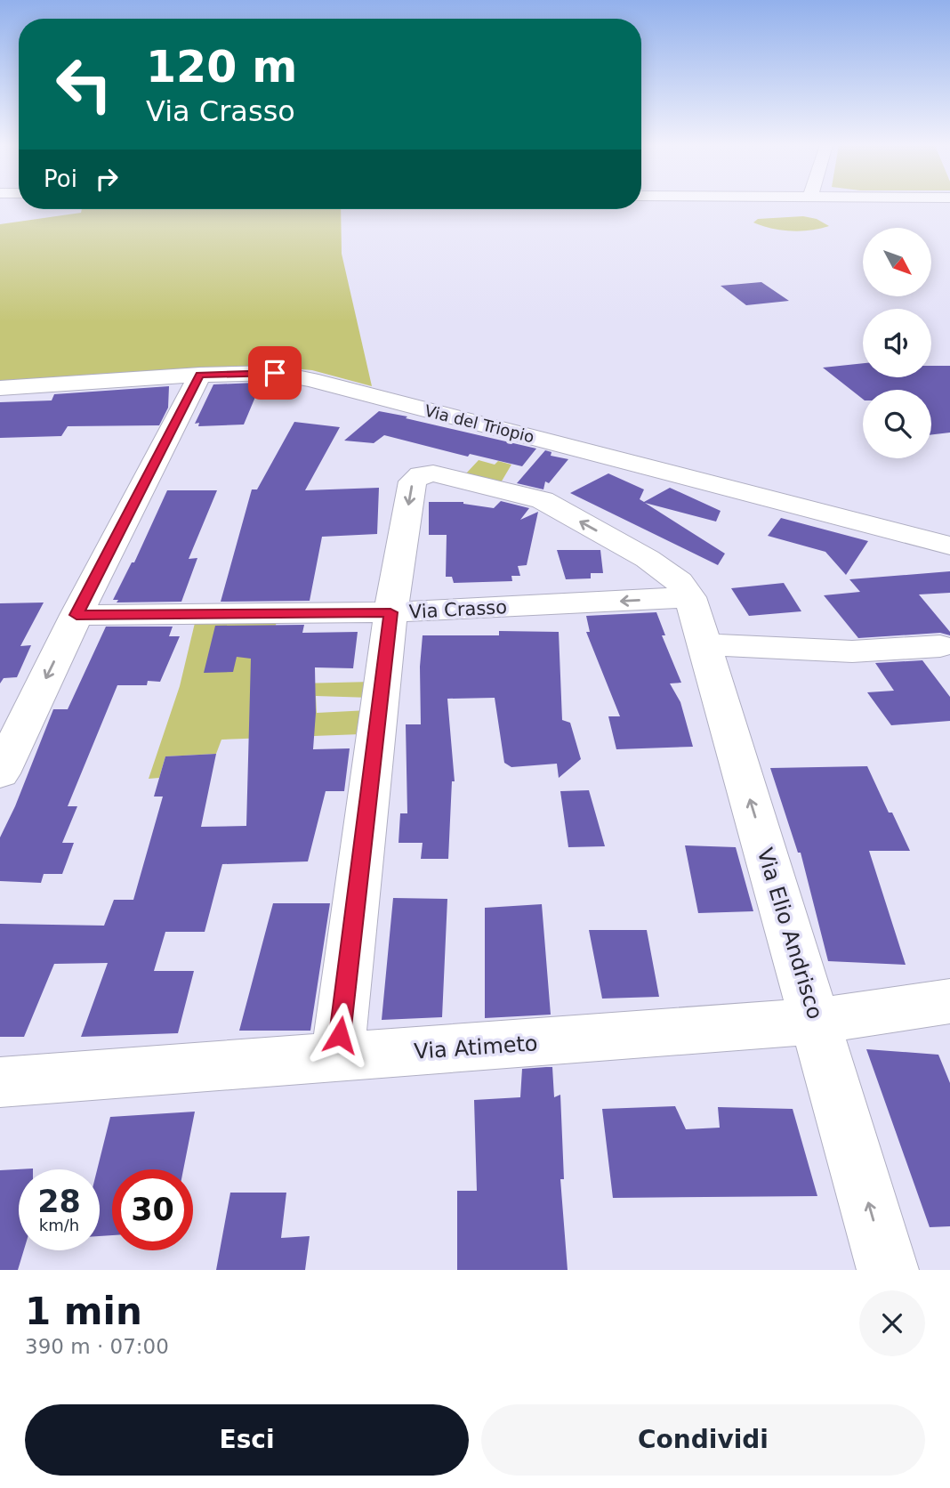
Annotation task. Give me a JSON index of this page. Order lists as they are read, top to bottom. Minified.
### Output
{"streets":{"street":["Via del Triopio","Via Crasso","Via Elio Andrisco","Via Atimeto"]},"crossings":[["Via Crasso","Via Elio Andrisco"],["Via Elio Andrisco","Via Atimeto"]],"one_way":["Via Crasso","Via Elio Andrisco"],"north":"bottom right","page":{"turn":["120 m","Via Crasso"],"then":"Poi","speed":"28 km/h","limit":"30","heading":["1 min","390 m · 07:00"],"buttons":["Esci","Condividi"]}}
